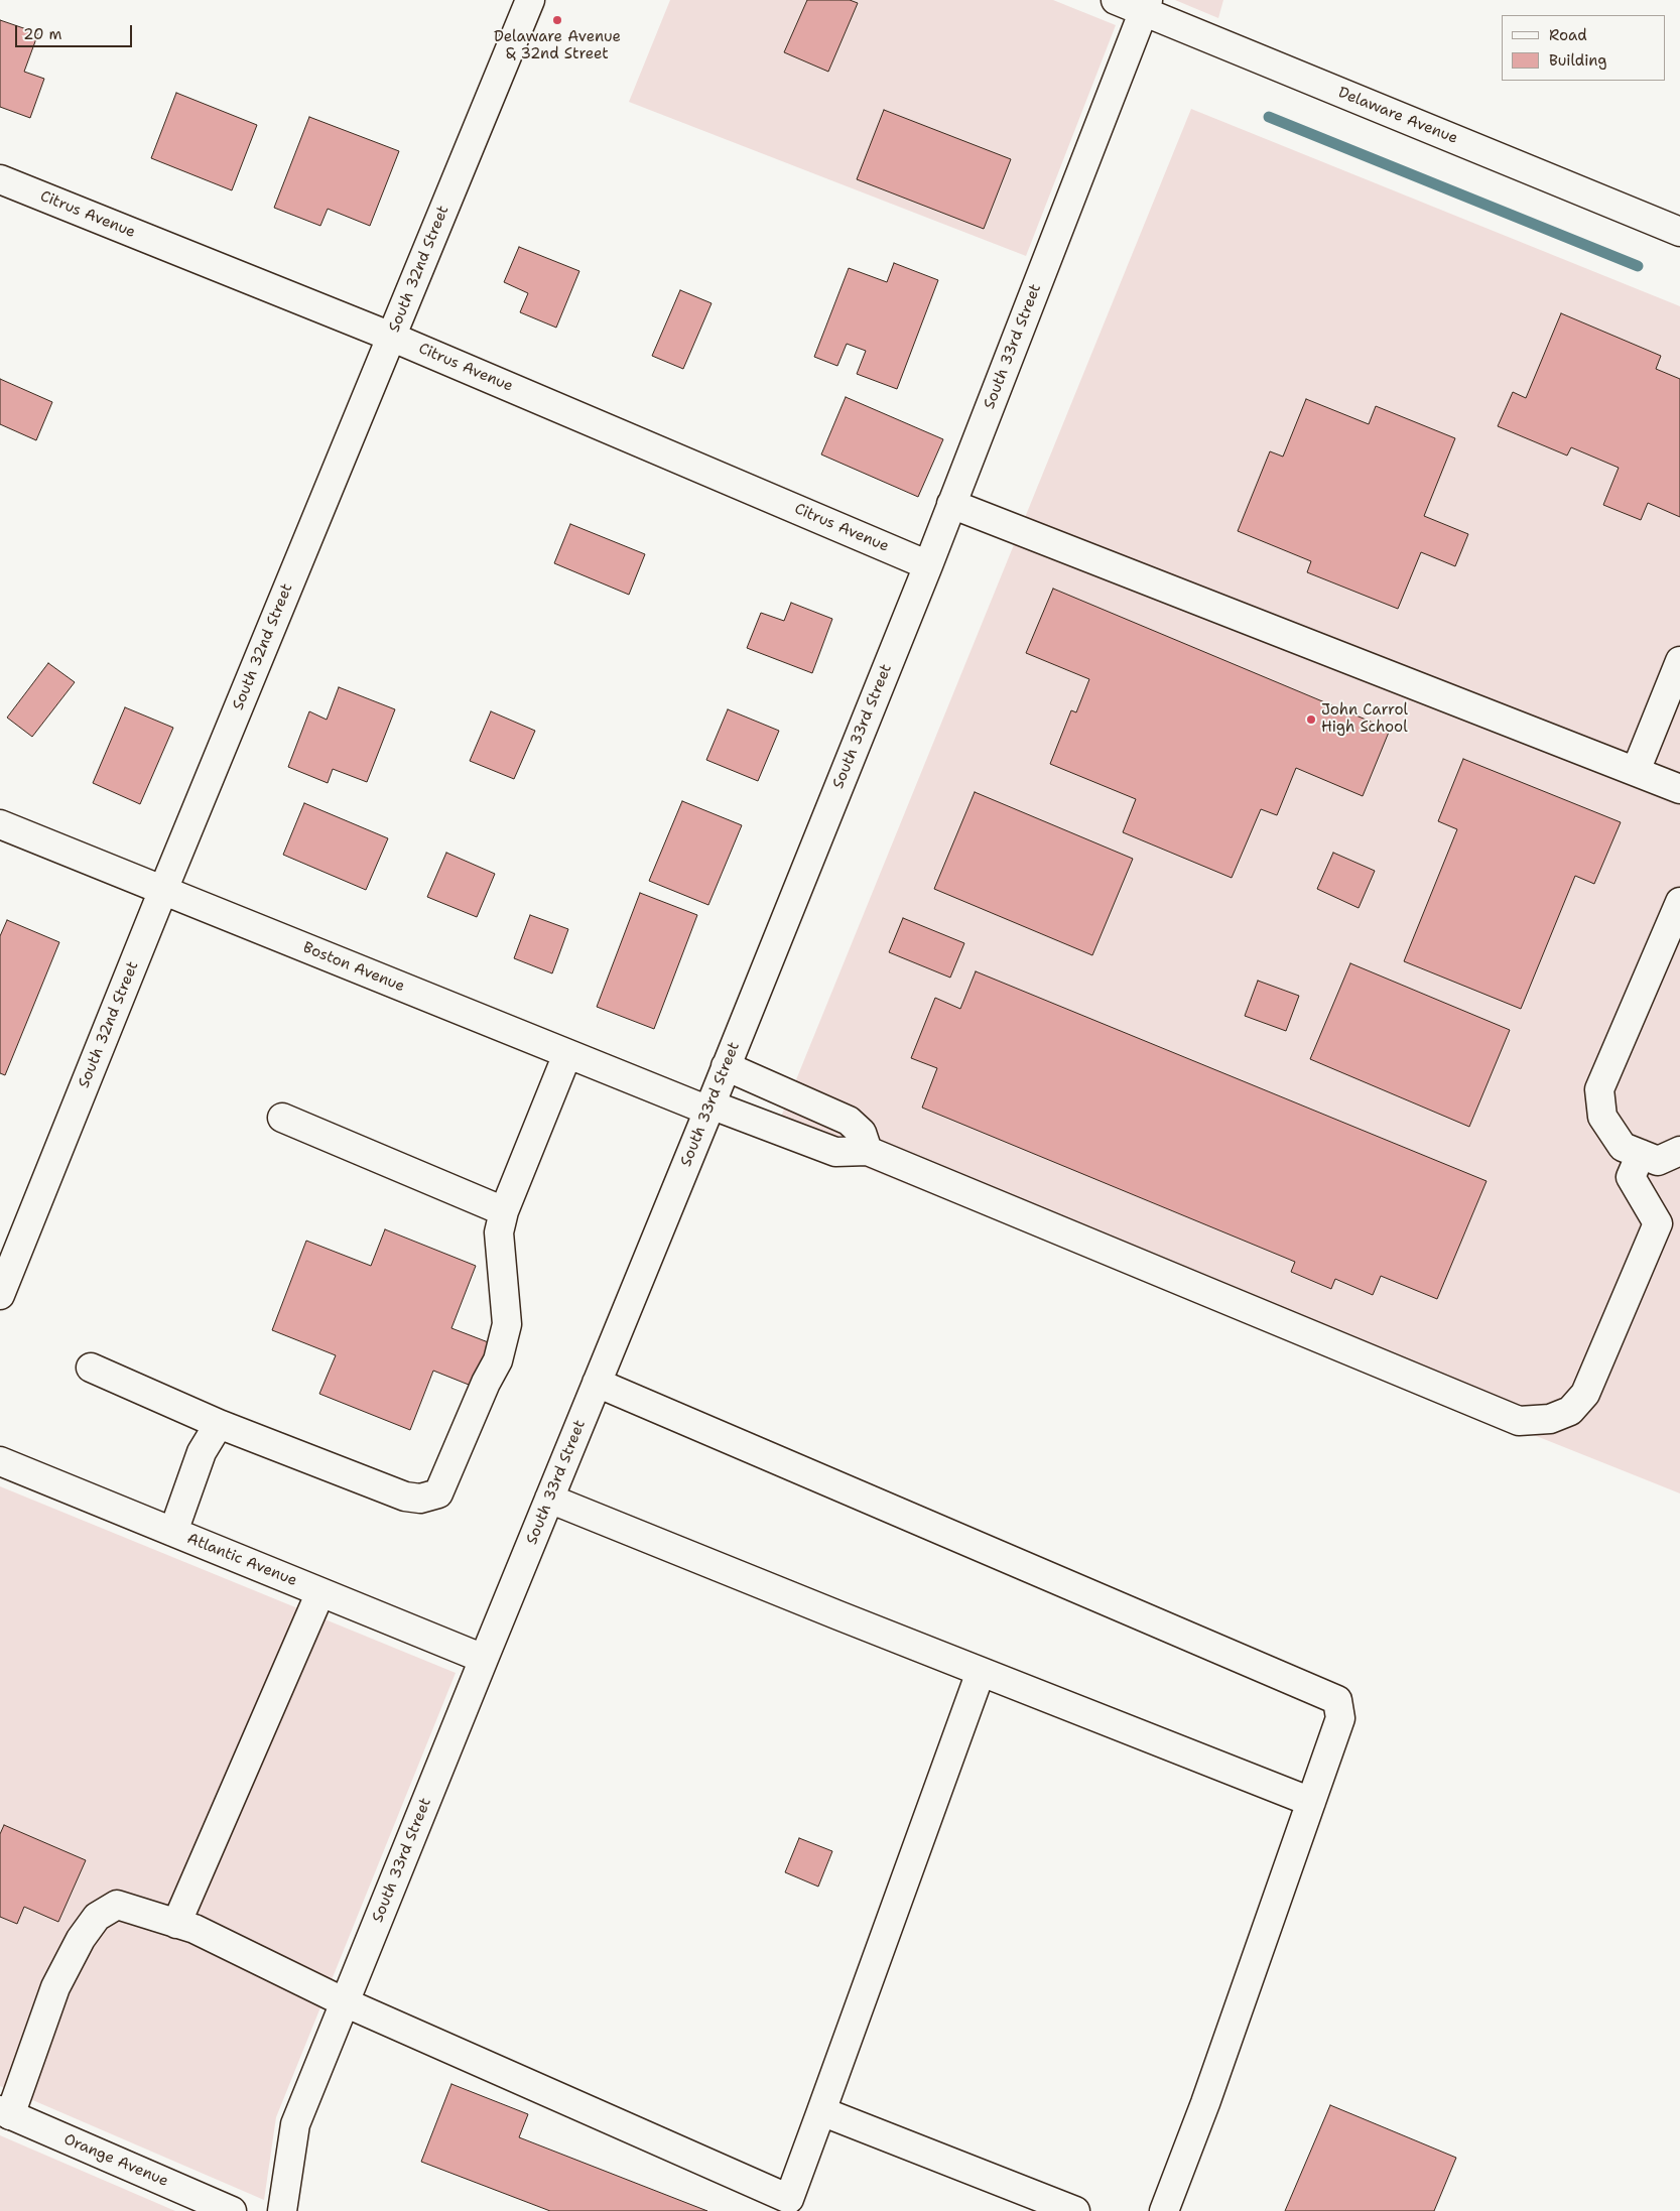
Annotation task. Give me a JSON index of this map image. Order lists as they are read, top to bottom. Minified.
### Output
{"streets":{"street":["Delaware Avenue","Citrus Avenue","South 32nd Street","South 33rd Street","Boston Avenue","Atlantic Avenue","Orange Avenue"]},"crossings":[["Delaware Avenue","South 33rd Street"],["Citrus Avenue","South 32nd Street"],["Citrus Avenue","South 33rd Street"],["South 32nd Street","Boston Avenue"],["South 33rd Street","Boston Avenue"],["South 33rd Street","Atlantic Avenue"]],"places":["Delaware Avenue & 32nd Street","John Carrol High School"],"legend":["Road","Building"],"scale_bar":"20 m"}
